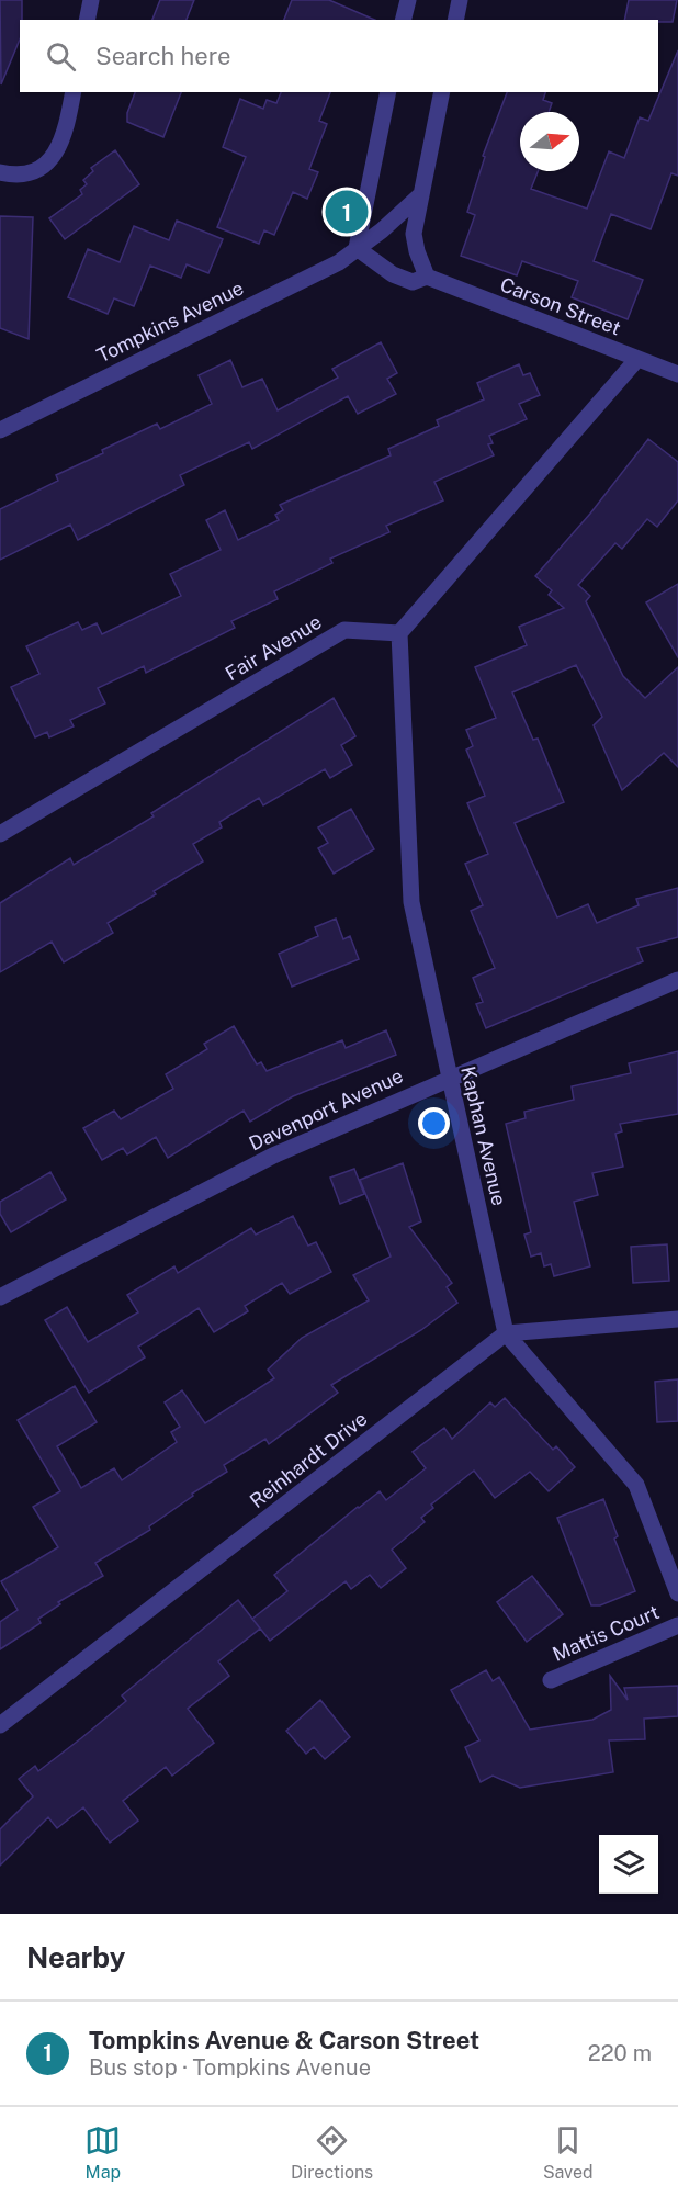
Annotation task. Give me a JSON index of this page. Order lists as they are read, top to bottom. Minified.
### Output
{"streets":{"street":["Carson Street","Tompkins Avenue","Fair Avenue","Davenport Avenue","Kaphan Avenue","Reinhardt Drive","Mattis Court"]},"crossings":[["Fair Avenue","Kaphan Avenue"],["Davenport Avenue","Kaphan Avenue"],["Kaphan Avenue","Reinhardt Drive"]],"north":"right","page":{"search":"Search here","pins":"1","heading":"Nearby","list":[{"mark":"1","name":"Tompkins Avenue & Carson Street","note":"Bus stop · Tompkins Avenue","value":"220 m"}],"nav":["Map","Directions","Saved"]}}
